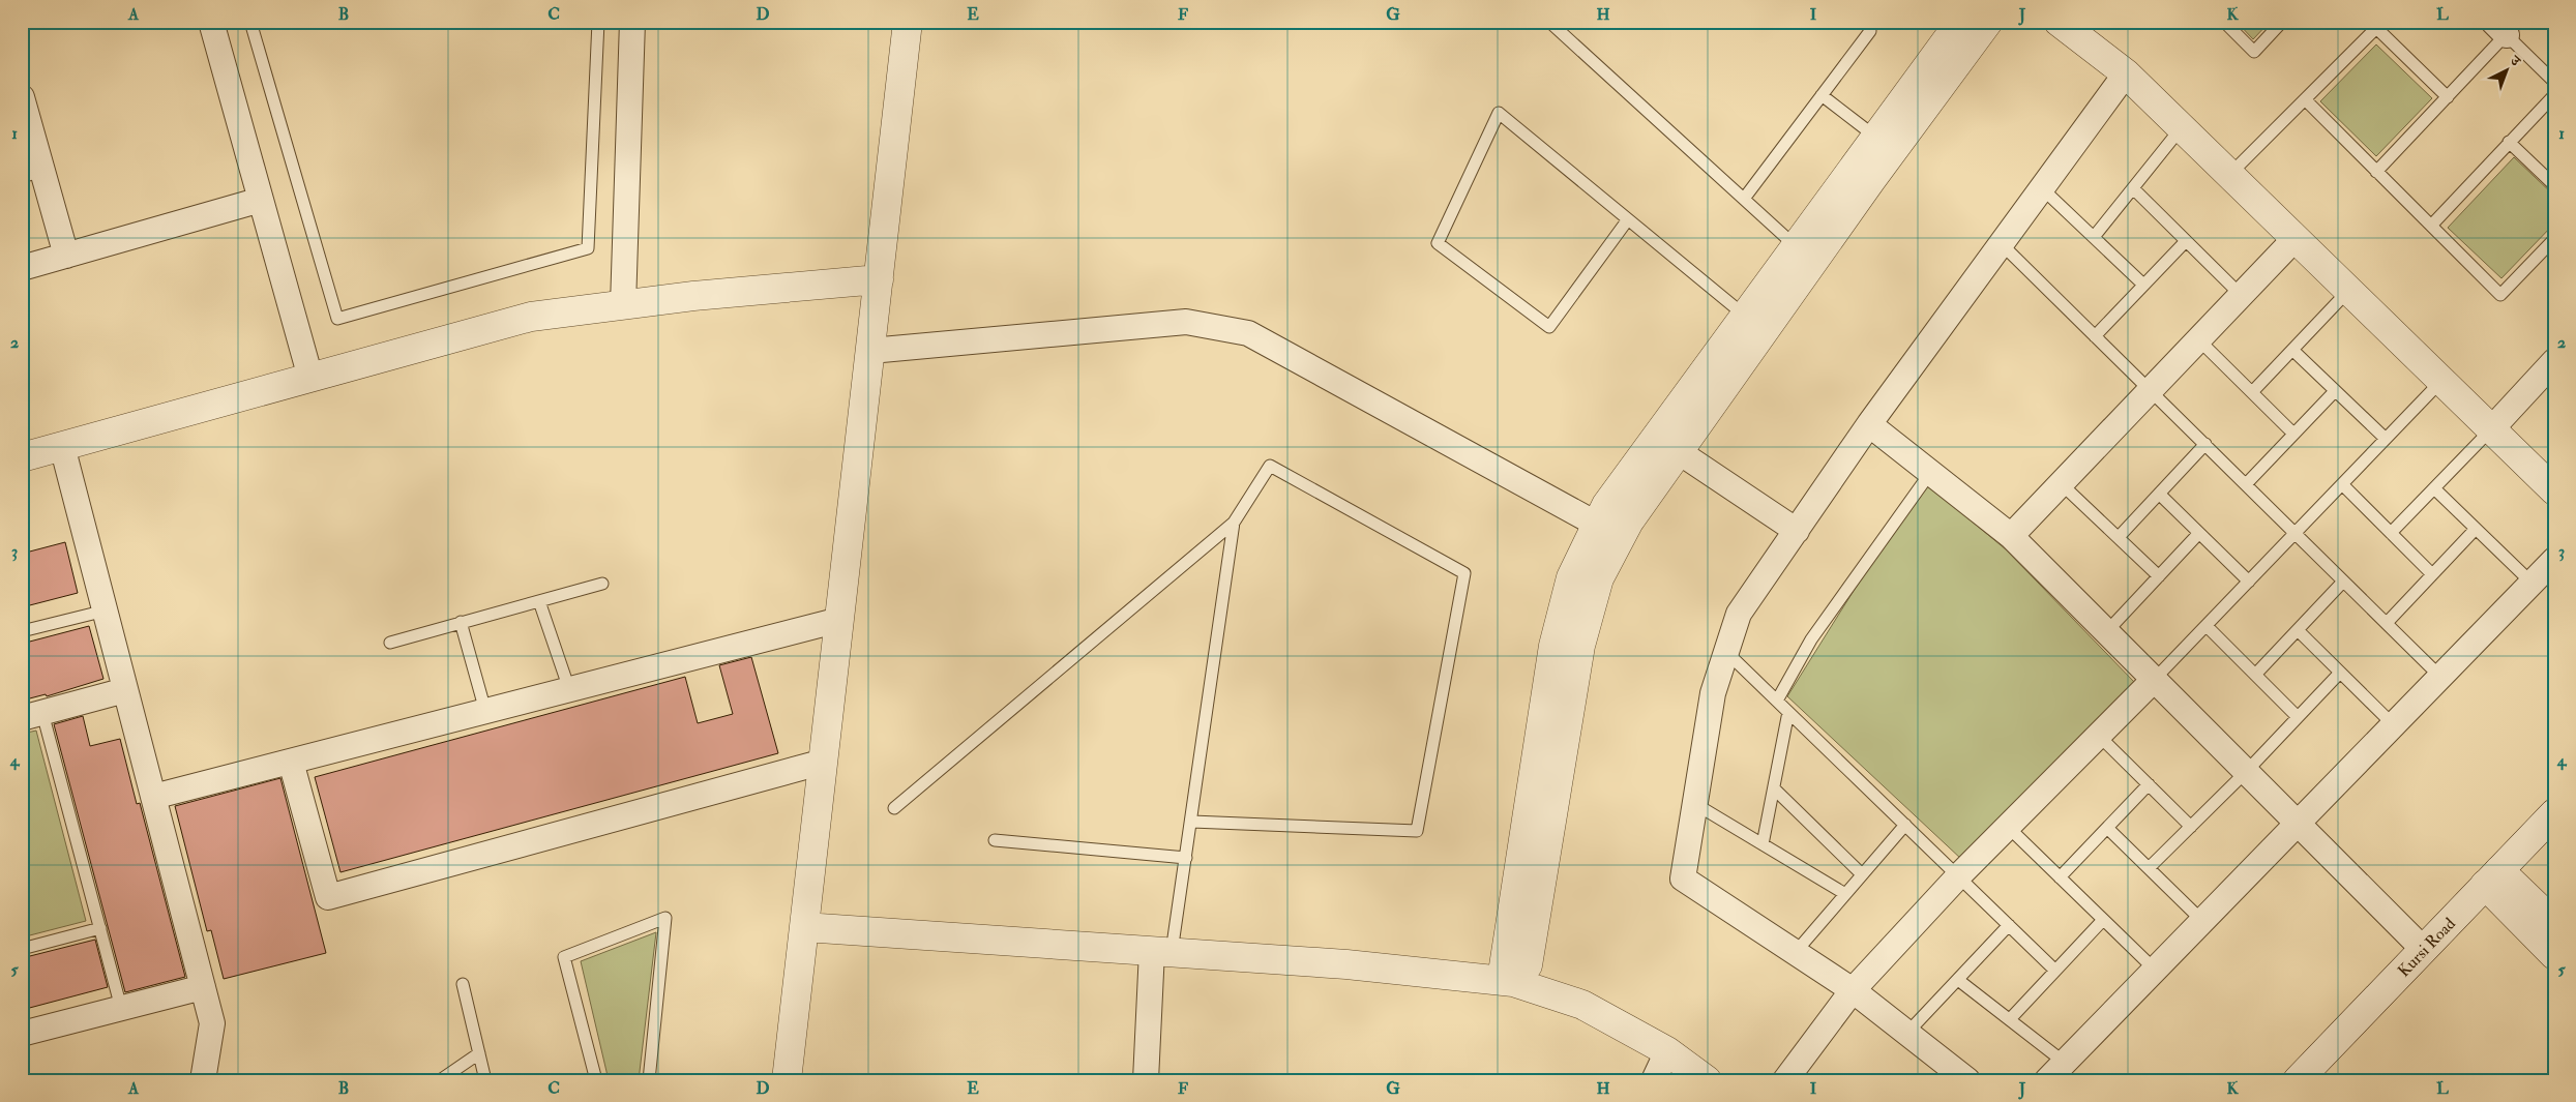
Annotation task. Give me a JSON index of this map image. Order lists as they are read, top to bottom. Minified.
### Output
{"streets":{"street":["Kursi Road"]},"north":"top right","grid":{"columns":["A","B","C","D","E","F","G","H","I","J","K","L"],"rows":["1","2","3","4","5"]}}
